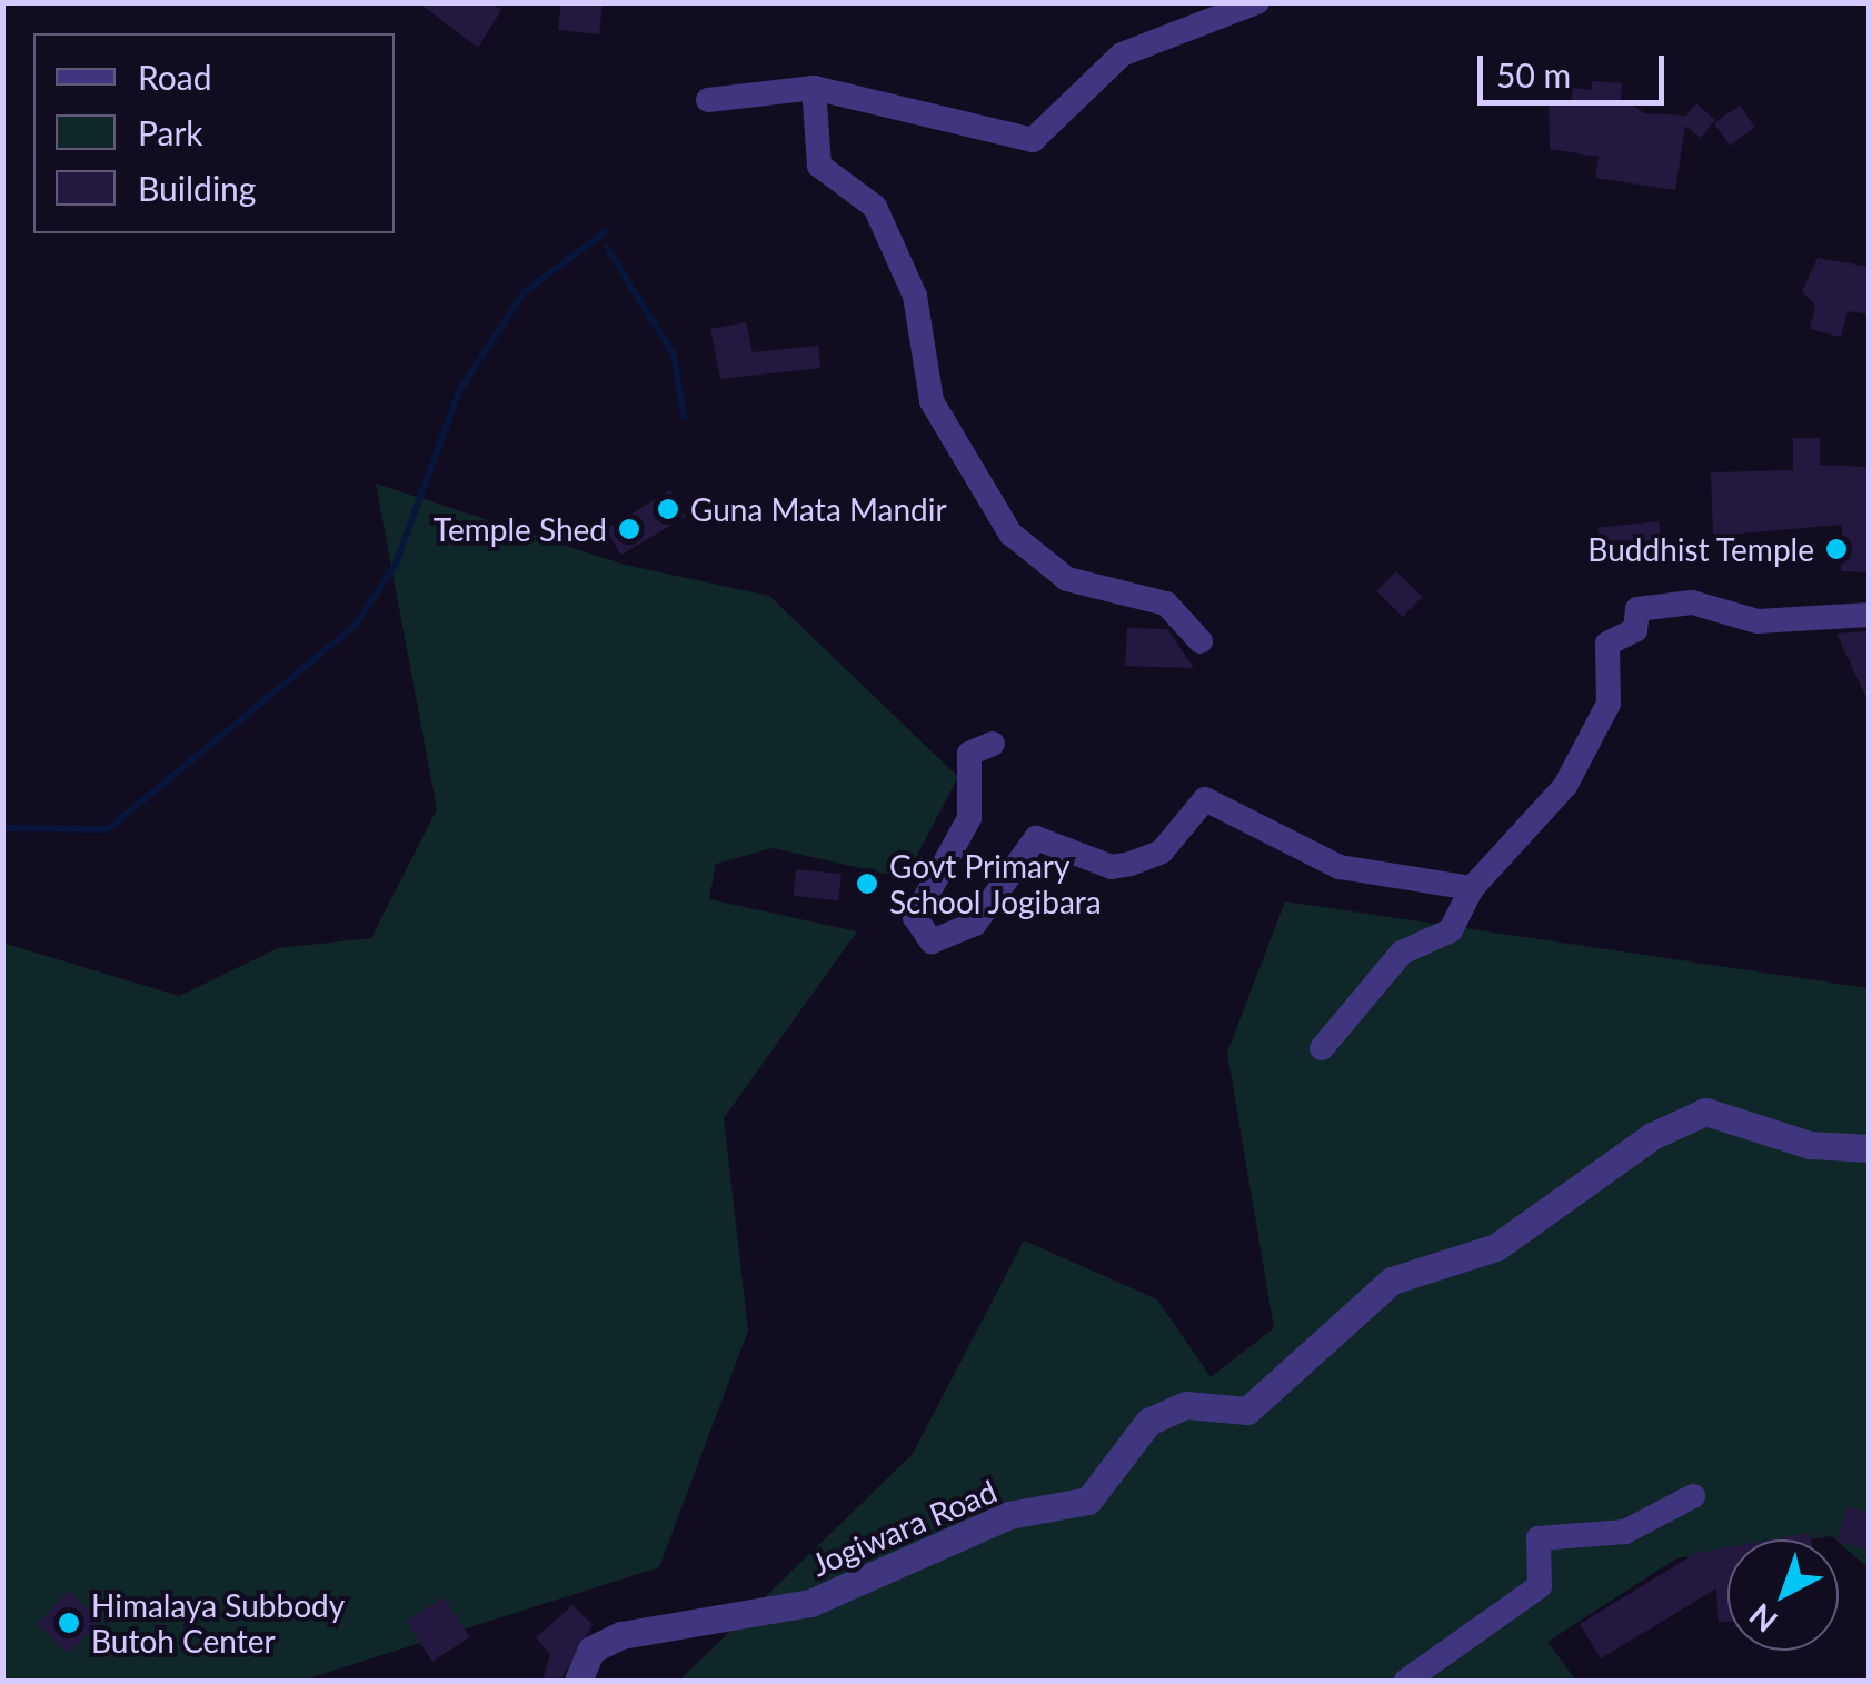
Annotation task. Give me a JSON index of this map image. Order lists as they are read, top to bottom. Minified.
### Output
{"streets":{"street":["Jogiwara Road"]},"places":["Guna Mata Mandir","Temple Shed","Buddhist Temple","Govt Primary School Jogibara","Himalaya Subbody Butoh Center"],"legend":["Road","Park","Building"],"scale_bar":"50 m","north":"bottom left"}
